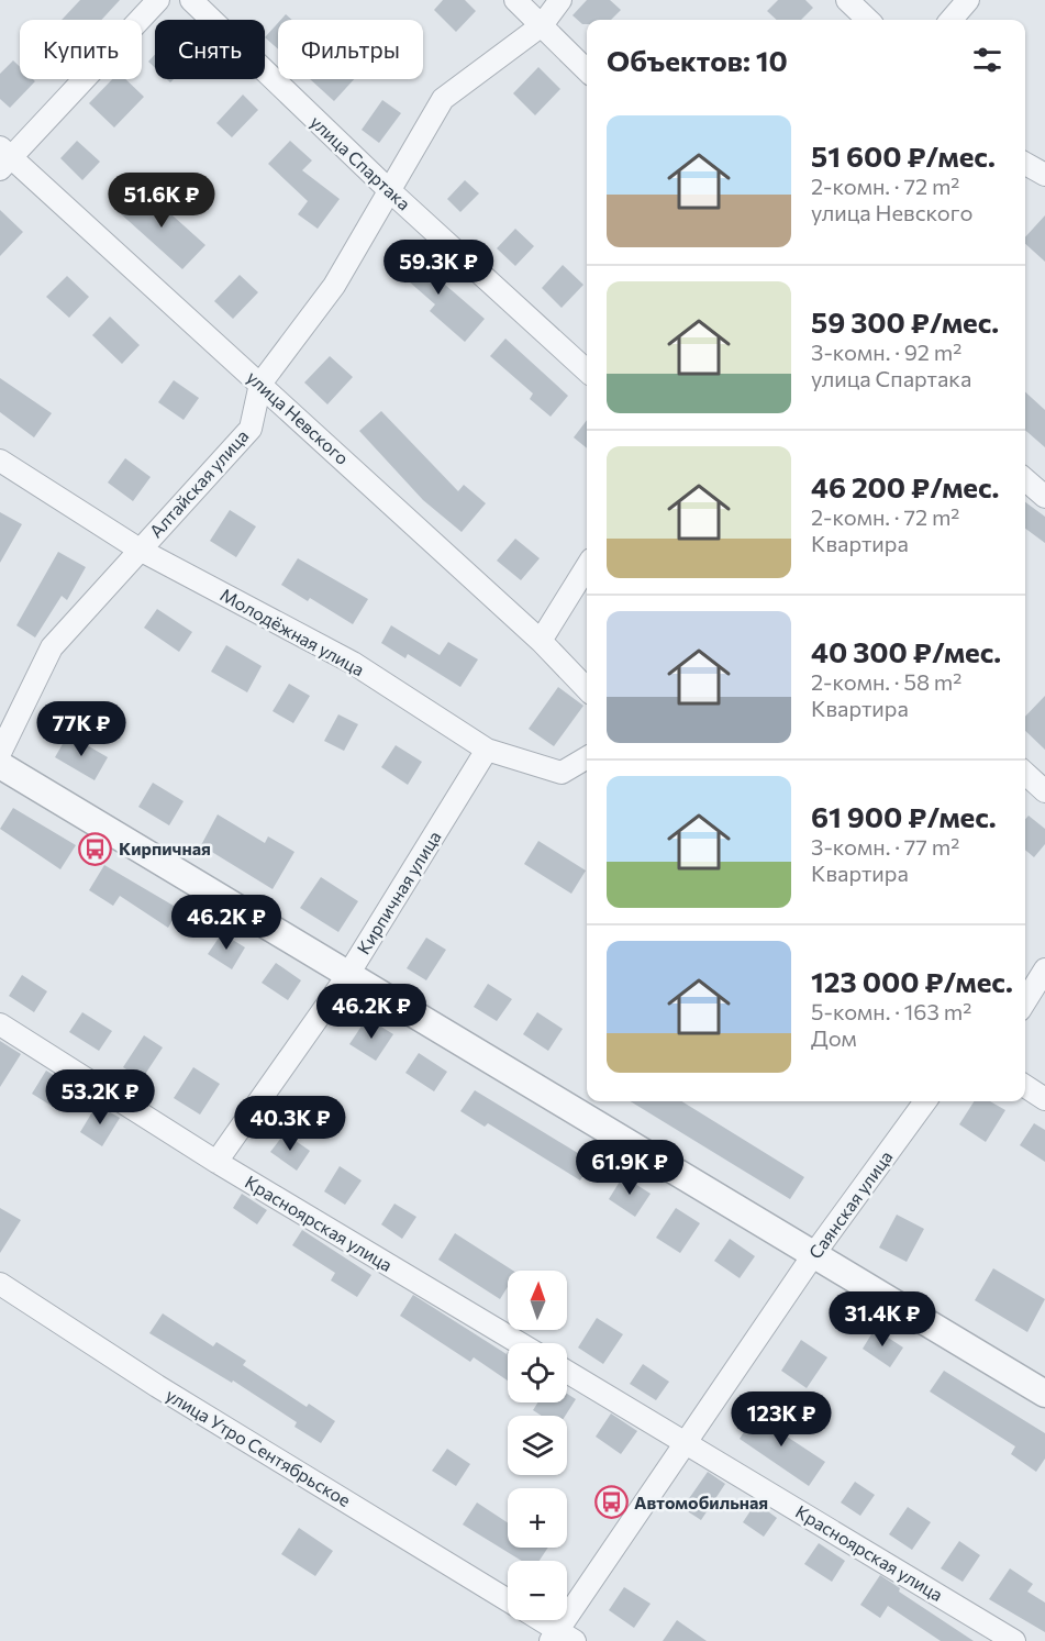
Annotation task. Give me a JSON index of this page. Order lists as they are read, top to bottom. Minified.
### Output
{"streets":{"street":["улица Спартака","улица Невского","Алтайская улица","Молодёжная улица","Кирпичная улица","Саянская улица","Красноярская улица","улица Утро Сентябрьское"]},"crossings":[["улица Спартака","Алтайская улица"],["улица Невского","Алтайская улица"],["Алтайская улица","Молодёжная улица"],["Молодёжная улица","Кирпичная улица"],["Кирпичная улица","Красноярская улица"],["Саянская улица","Красноярская улица"],["Саянская улица","улица Утро Сентябрьское"]],"places":{"bus stop":["Кирпичная","Автомобильная"]},"north":"top","page":{"chip":["Купить","Снять","Фильтры"],"heading":"Объектов: 10","list":[{"name":"51 600 ₽/мес.","note":"2-комн. · 72 m² · улица Невского"},{"name":"59 300 ₽/мес.","note":"3-комн. · 92 m² · улица Спартака"},{"name":"46 200 ₽/мес.","note":"2-комн. · 72 m² · Квартира"},{"name":"40 300 ₽/мес.","note":"2-комн. · 58 m² · Квартира"},{"name":"61 900 ₽/мес.","note":"3-комн. · 77 m² · Квартира"},{"name":"123 000 ₽/мес.","note":"5-комн. · 163 m² · Дом"}],"price":["51.6K ₽","59.3K ₽","77K ₽","46.2K ₽","46.2K ₽","53.2K ₽","40.3K ₽","61.9K ₽","31.4K ₽","123K ₽"],"map_buttons":["+","−"]}}
